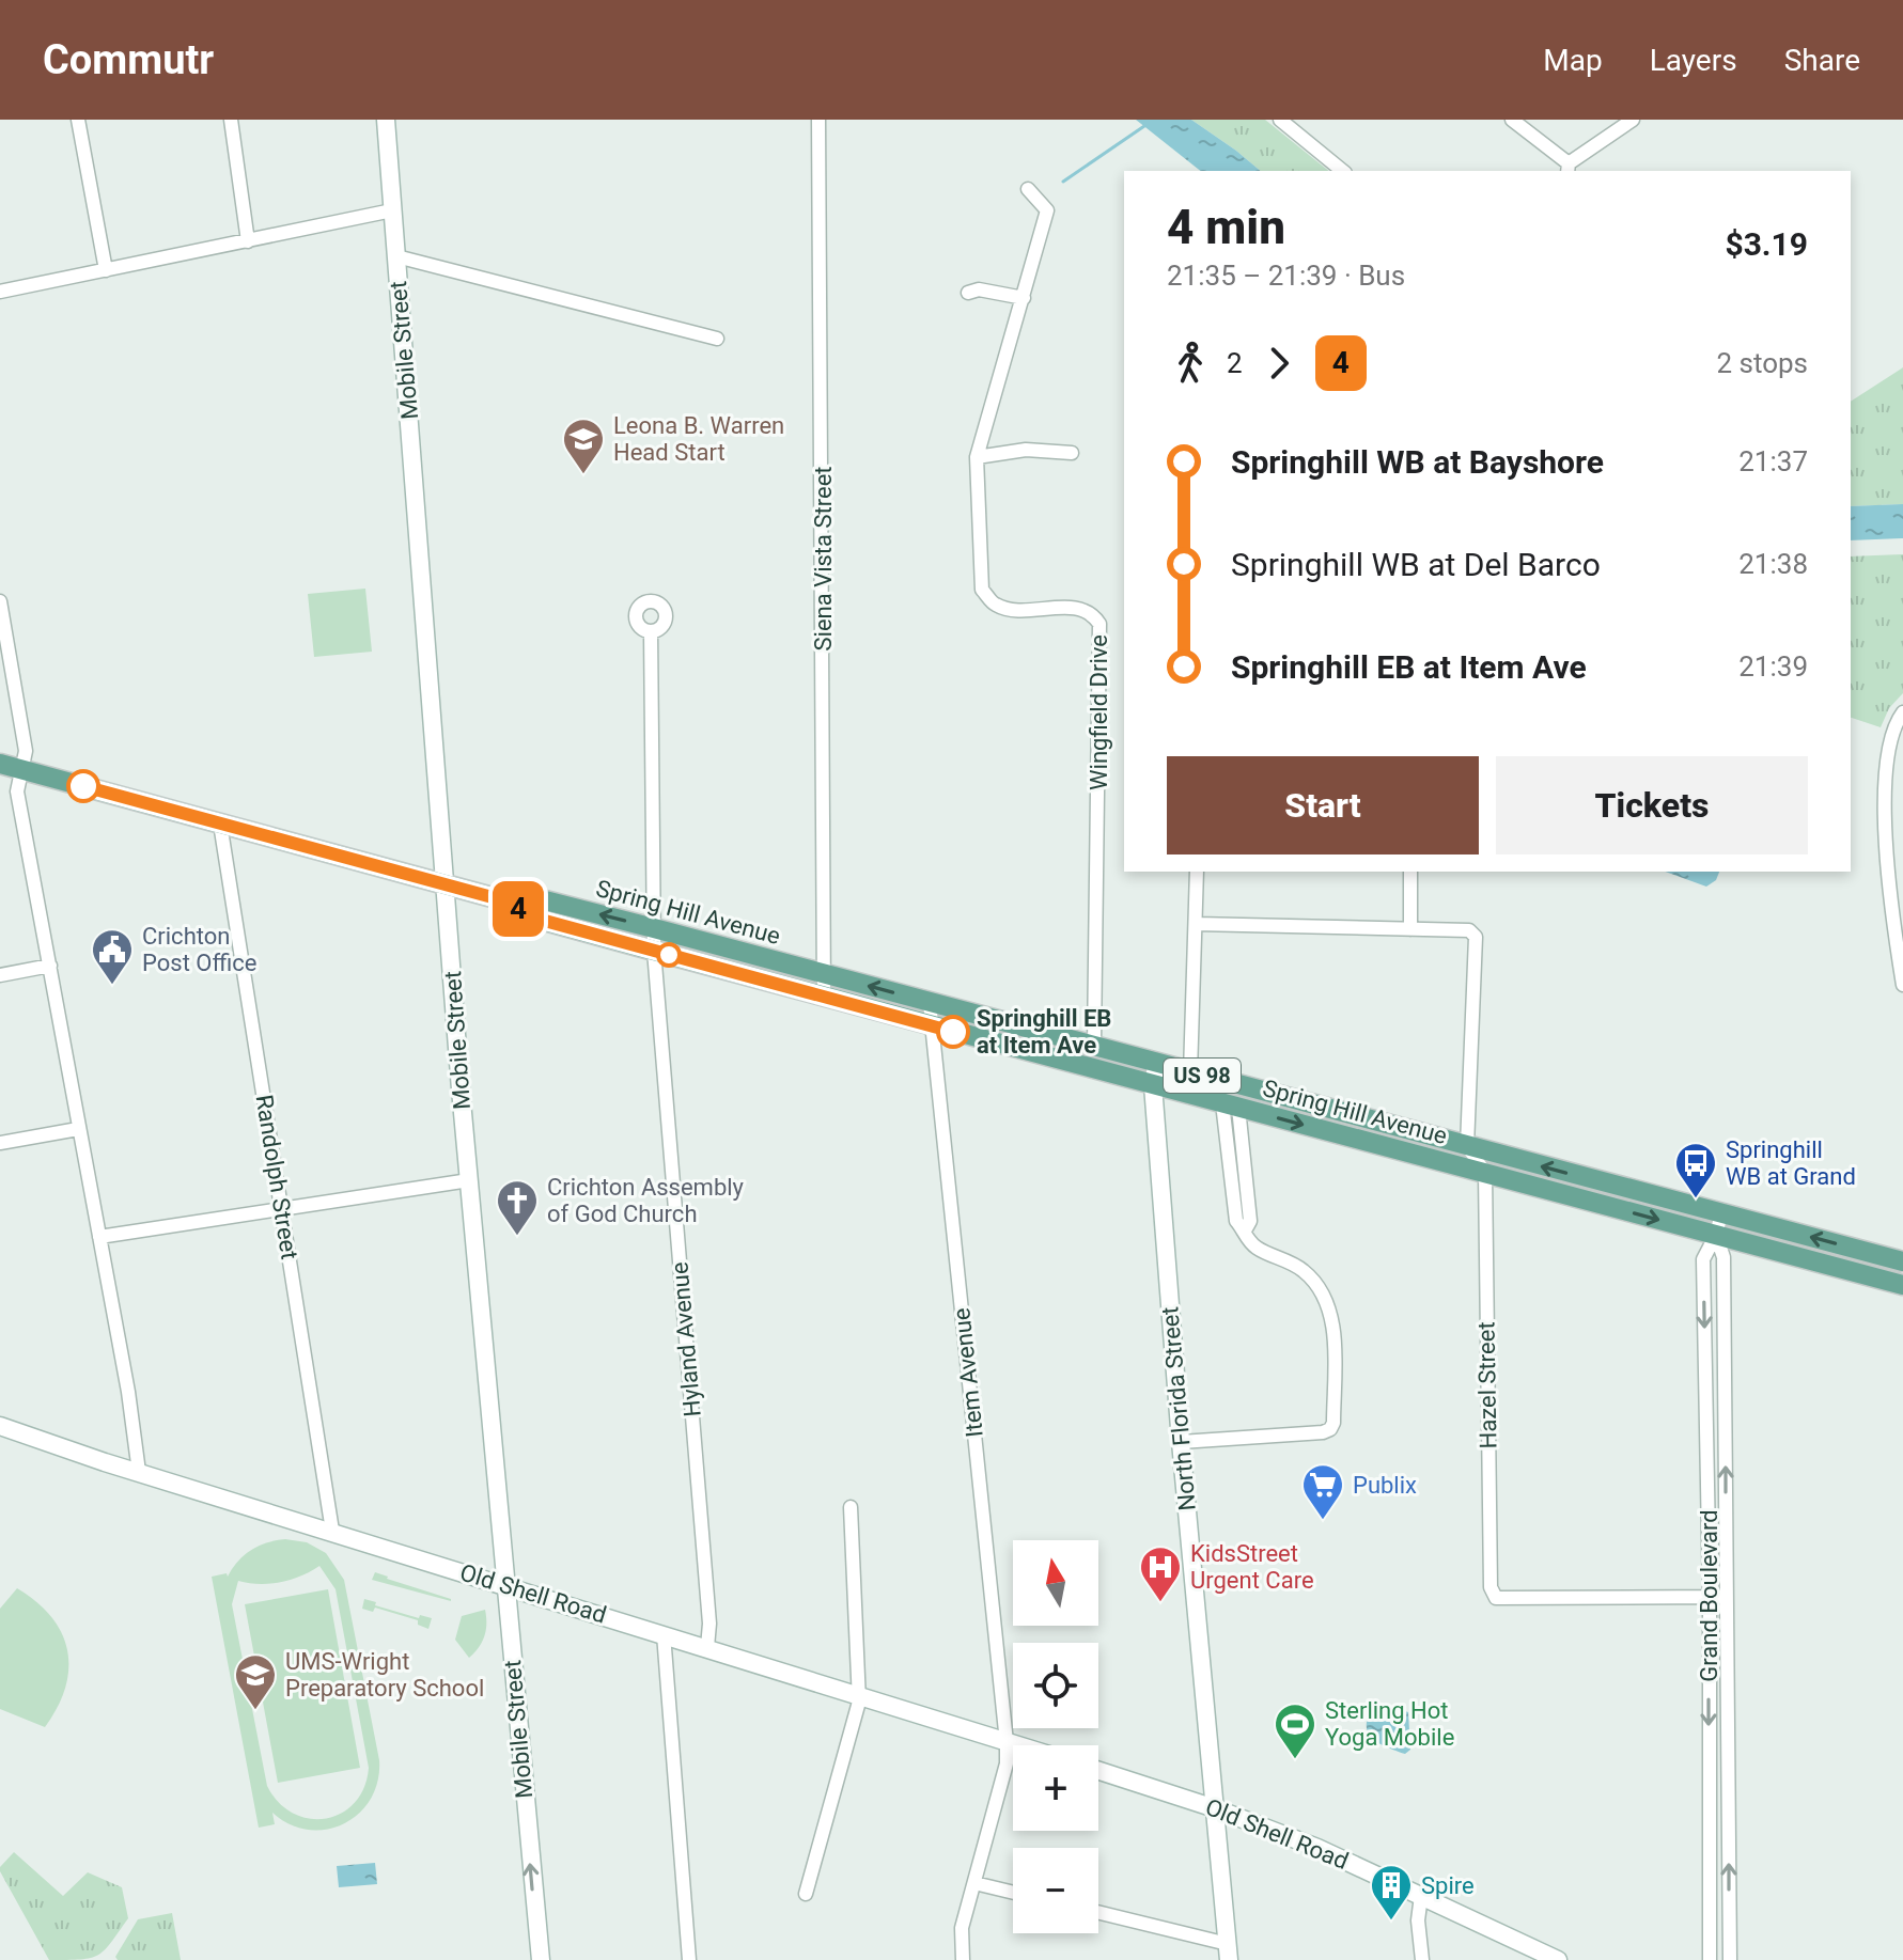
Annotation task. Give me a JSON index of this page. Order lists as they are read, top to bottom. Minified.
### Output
{"streets":{"main road":["Spring Hill Avenue","US 98"],"street":["Mobile Street","Siena Vista Street","Wingfield Drive","Randolph Street","Hyland Avenue","Item Avenue","Hazel Street","North Florida Street","Old Shell Road","Grand Boulevard"]},"crossings":[["Mobile Street","Spring Hill Avenue"],["Mobile Street","Old Shell Road"],["Siena Vista Street","Spring Hill Avenue"],["Wingfield Drive","Spring Hill Avenue"],["Spring Hill Avenue","Randolph Street"],["Spring Hill Avenue","Hyland Avenue"],["Spring Hill Avenue","Item Avenue"],["Spring Hill Avenue","Hazel Street"],["Spring Hill Avenue","North Florida Street"],["Spring Hill Avenue","Grand Boulevard"],["Randolph Street","Old Shell Road"],["Hyland Avenue","Old Shell Road"],["Item Avenue","Old Shell Road"],["Hazel Street","Grand Boulevard"],["North Florida Street","Old Shell Road"]],"places":{"school or university":["Leona B. Warren Head Start","UMS-Wright Preparatory School"],"public building":["Crichton Post Office"],"other":["Springhill EB at Item Ave"],"bus stop":["Springhill WB at Grand"],"church":["Crichton Assembly of God Church"],"supermarket":["Publix"],"hospital":["KidsStreet Urgent Care"],"sports":["Sterling Hot Yoga Mobile"],"building":["Spire"]},"lines":["bus line 4"],"north":"top","page":{"header":"Commutr","nav":["Map","Layers","Share"],"on_map":"4","heading":["4 min","21:35 – 21:39 · Bus","$3.19"],"legs":["2","4","2 stops"],"list":[{"name":"Springhill WB at Bayshore","value":"21:37"},{"name":"Springhill WB at Del Barco","value":"21:38"},{"name":"Springhill EB at Item Ave","value":"21:39"}],"buttons":["Start","Tickets"],"map_buttons":["+","−"]}}
